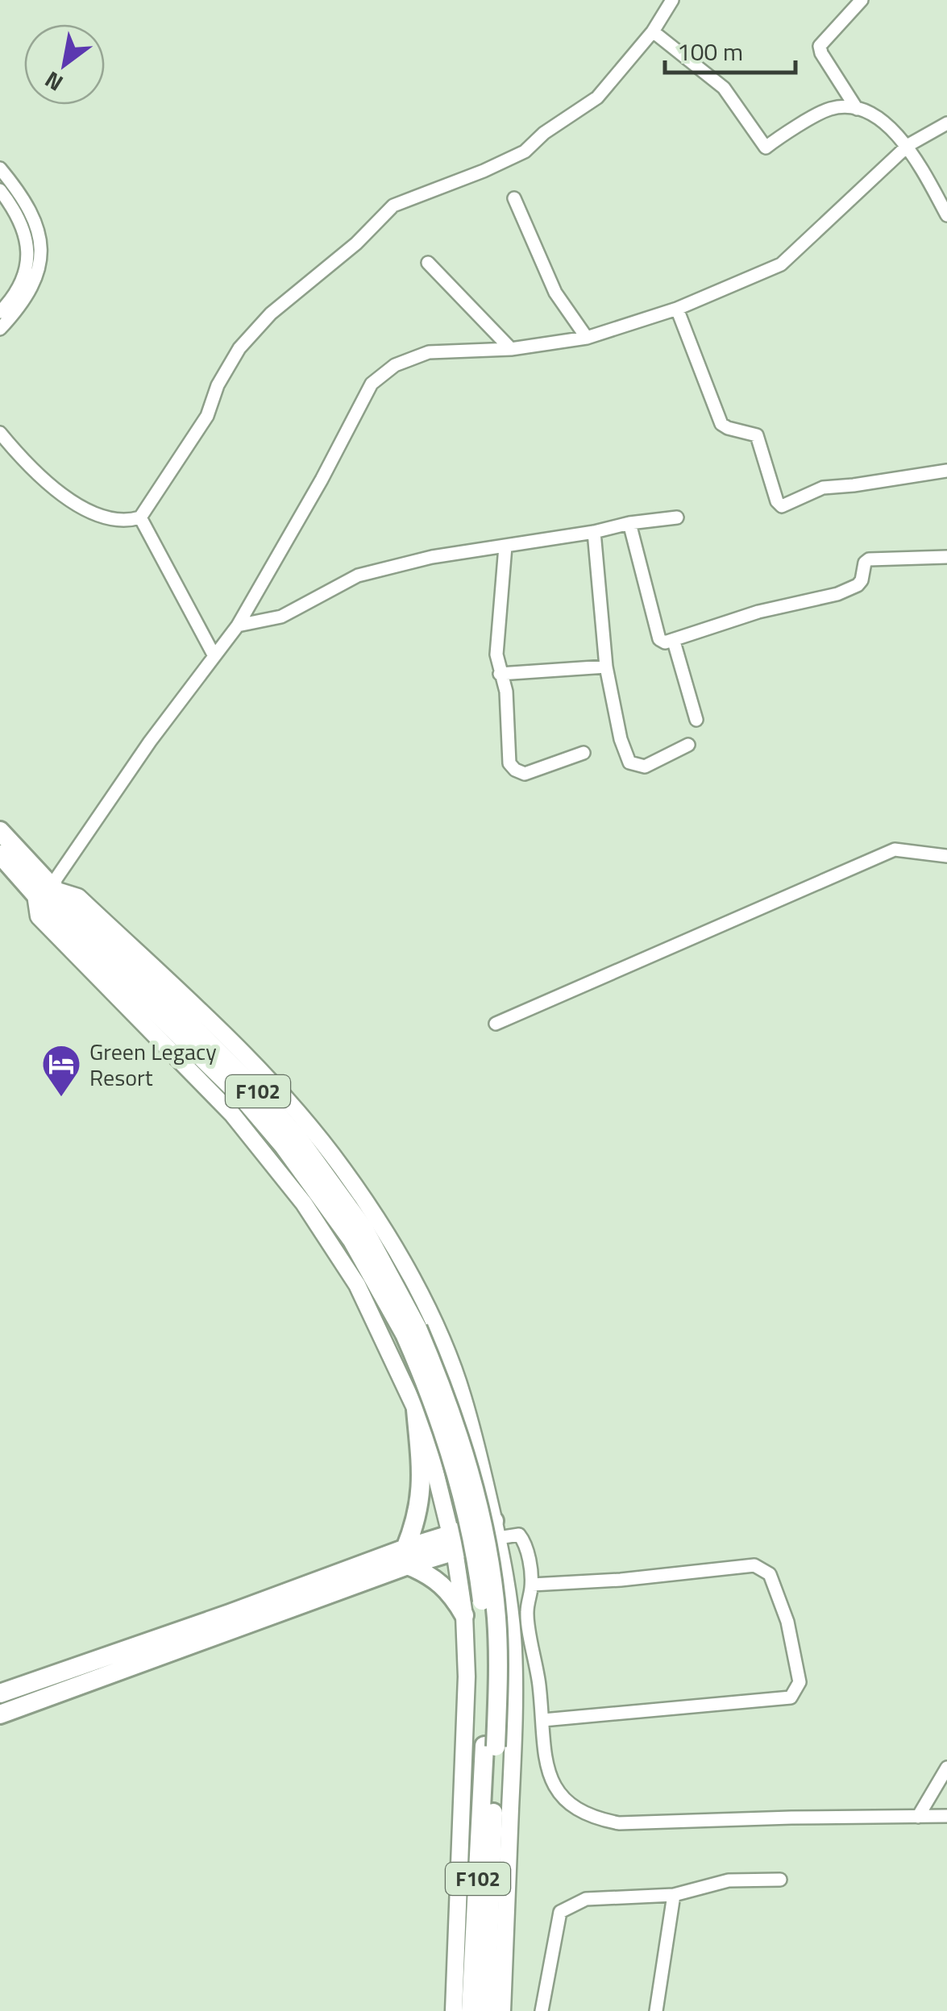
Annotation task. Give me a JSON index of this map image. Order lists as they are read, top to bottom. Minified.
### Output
{"streets":{"highway":["F102"]},"places":{"hotel":["Green Legacy Resort"]},"scale_bar":"100 m","north":"bottom left"}
